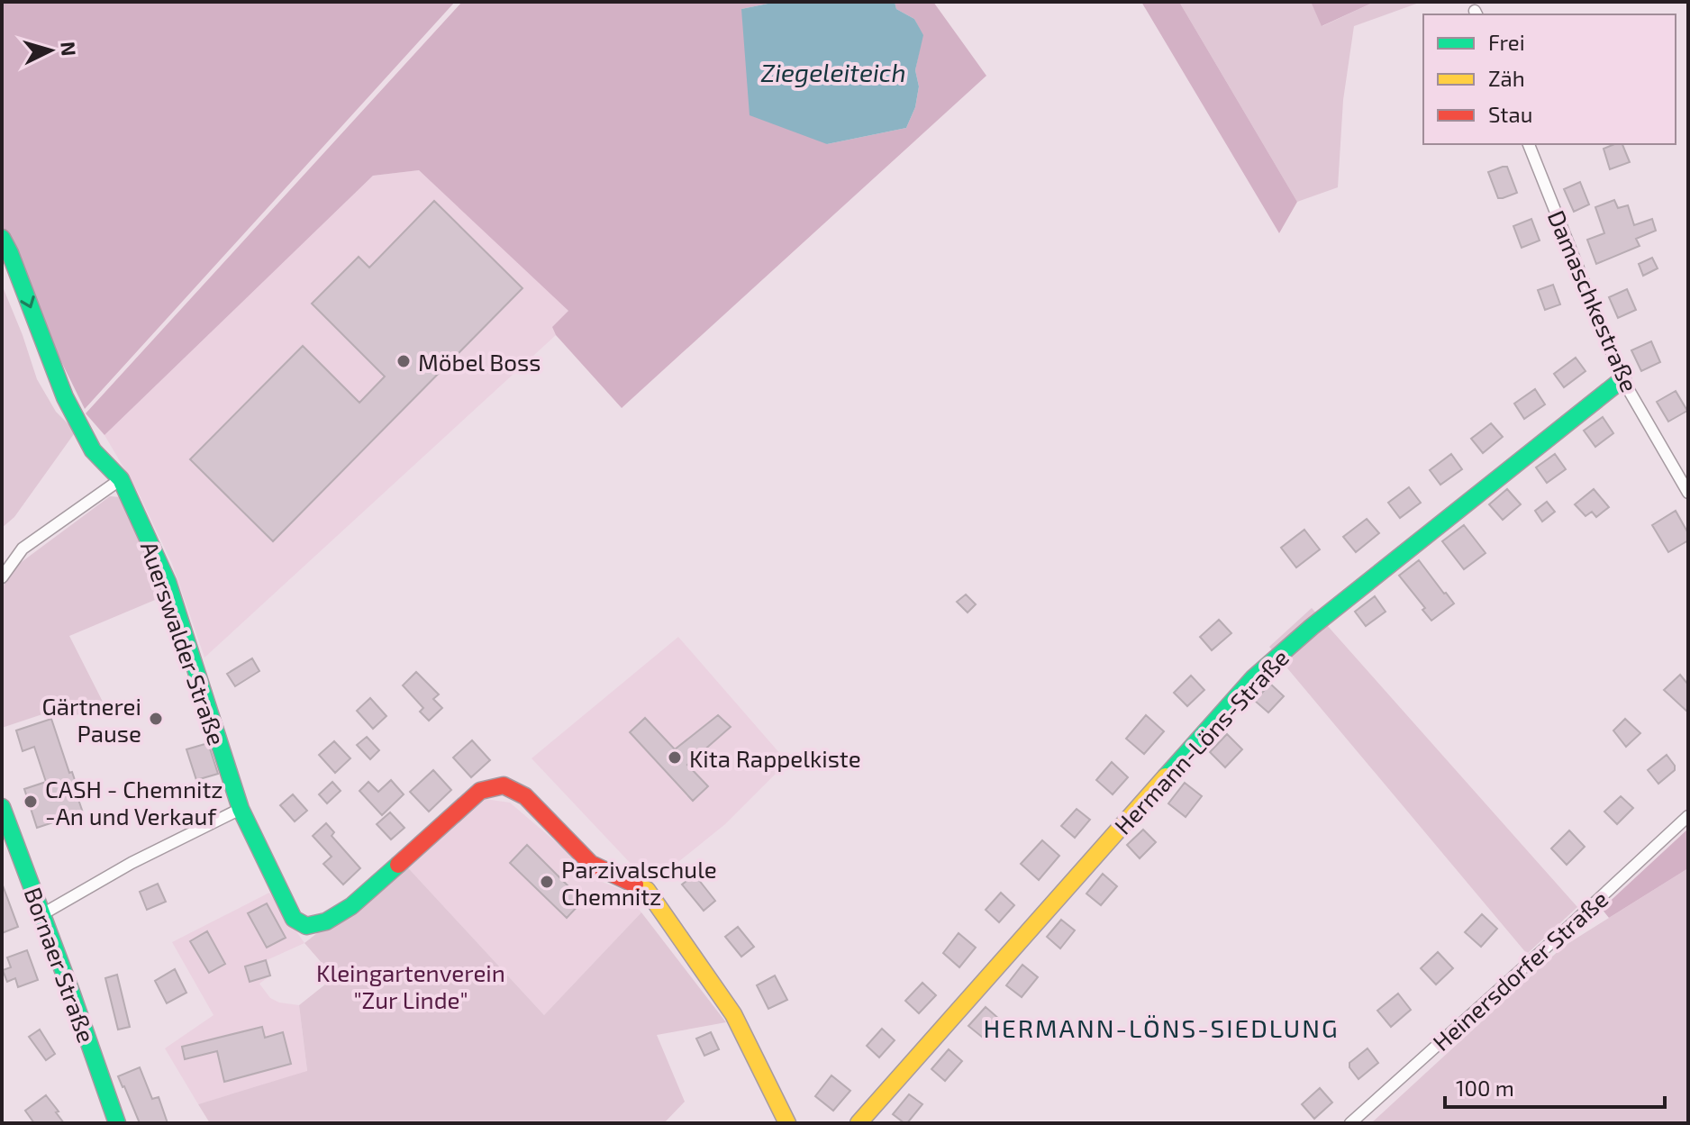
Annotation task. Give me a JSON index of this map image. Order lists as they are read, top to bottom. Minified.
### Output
{"streets":{"street":["Damaschkestraße","Auerswalder Straße","Hermann-Löns-Straße","Bornaer Straße","Heinersdorfer Straße"]},"crossings":[["Damaschkestraße","Hermann-Löns-Straße"]],"districts":["HERMANN-LÖNS-SIEDLUNG"],"water":["Ziegeleiteich"],"parks":["Kleingartenverein \"Zur Linde\""],"places":["Möbel Boss","Gärtnerei Pause","Kita Rappelkiste","CASH - Chemnitz -An und Verkauf","Parzivalschule Chemnitz"],"legend":["Frei","Zäh","Stau"],"scale_bar":"100 m","north":"right"}
